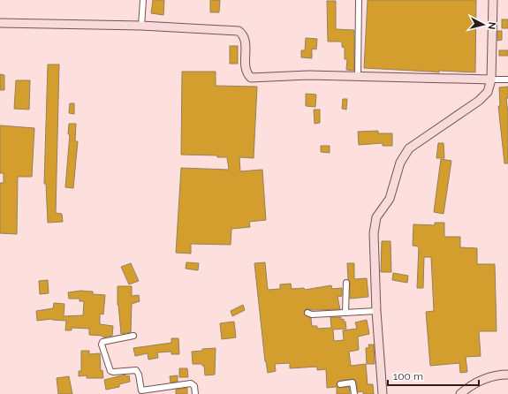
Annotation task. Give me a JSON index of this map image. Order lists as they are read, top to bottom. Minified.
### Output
{"scale_bar":"100 m","north":"right"}
